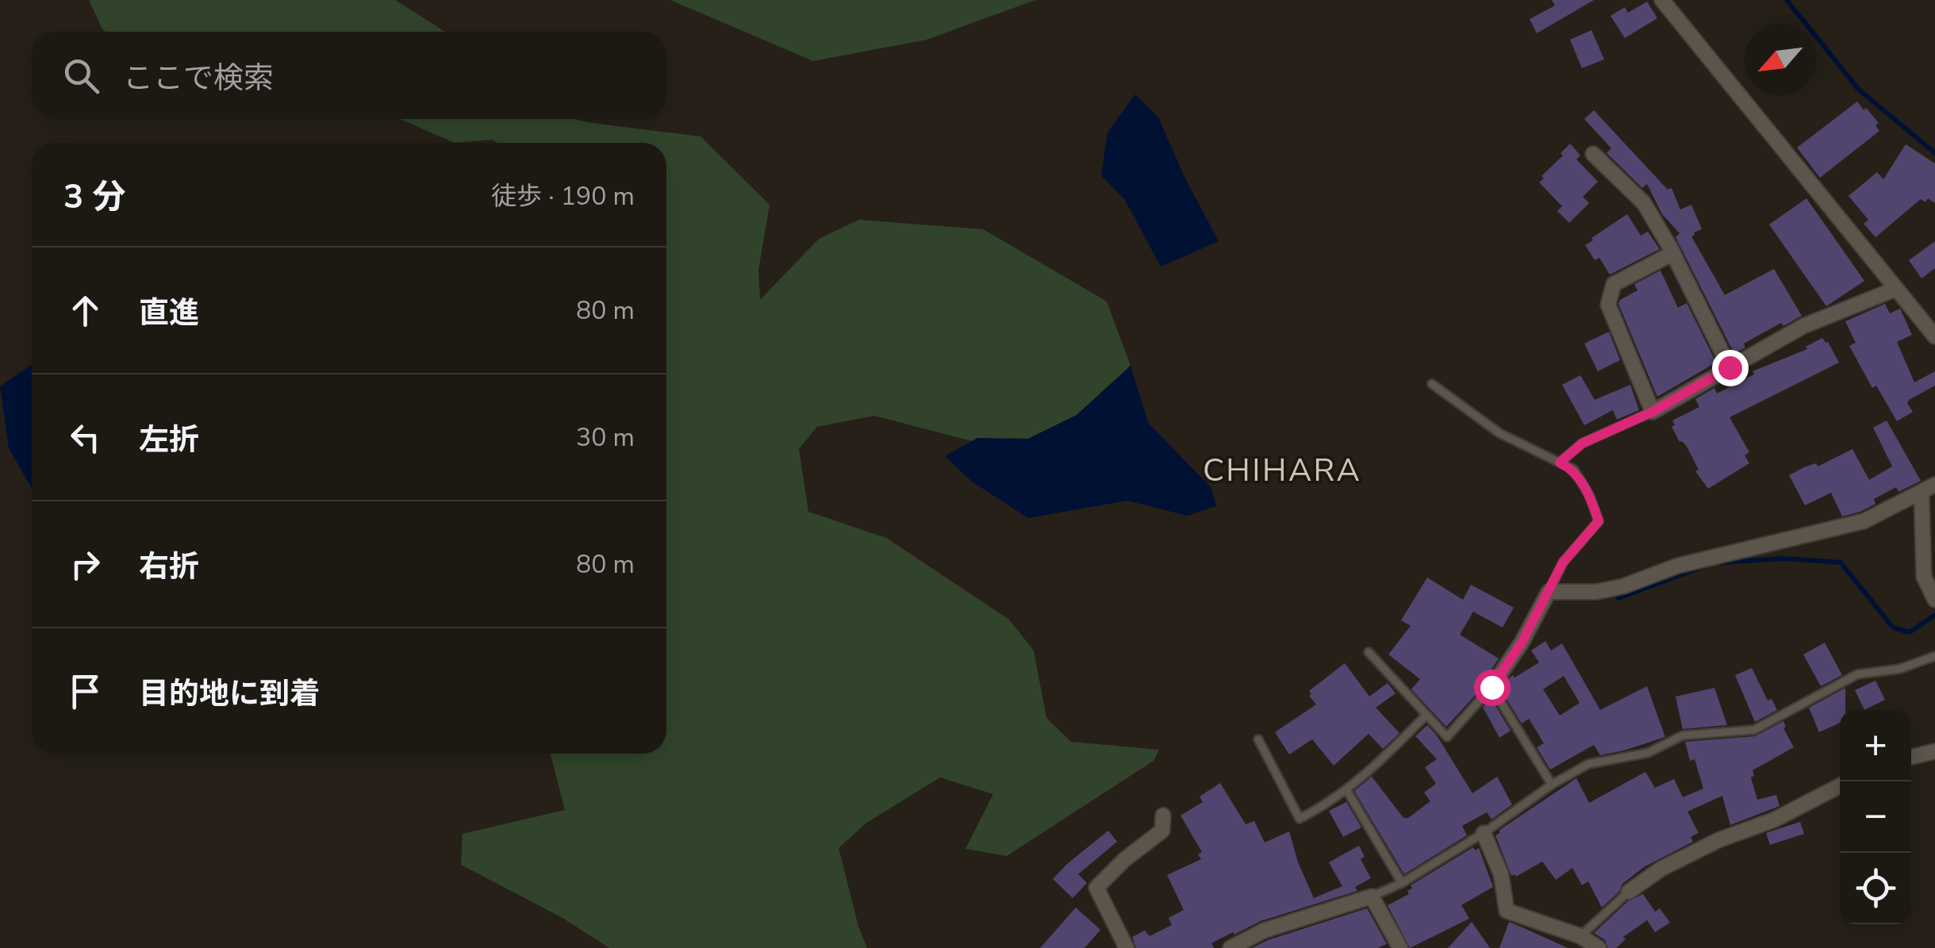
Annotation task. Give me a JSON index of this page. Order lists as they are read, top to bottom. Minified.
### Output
{"districts":["CHIHARA"],"north":"bottom left","page":{"search":"ここで検索","heading":["3 分","徒歩 · 190 m"],"list":[["直進","80 m"],["左折","30 m"],["右折","80 m"],"目的地に到着"],"map_buttons":["+","−"]}}
